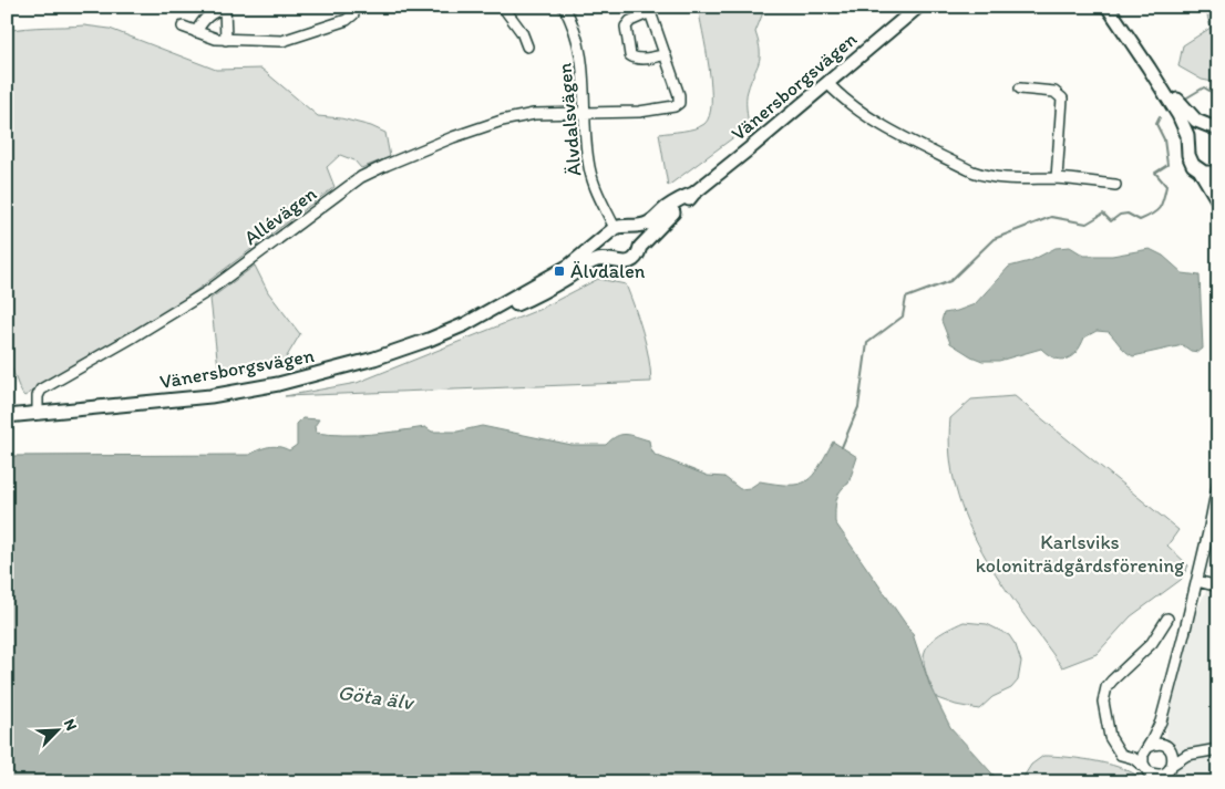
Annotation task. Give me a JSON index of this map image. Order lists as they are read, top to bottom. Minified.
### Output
{"streets":{"main road":["Vänersborgsvägen"],"street":["Älvdalsvägen","Allévägen"]},"crossings":[["Vänersborgsvägen","Älvdalsvägen"],["Vänersborgsvägen","Allévägen"],["Älvdalsvägen","Allévägen"]],"water":["Göta älv"],"parks":["Karlsviks koloniträdgårdsförening"],"places":{"transit":["Älvdalen"]},"north":"top right"}
